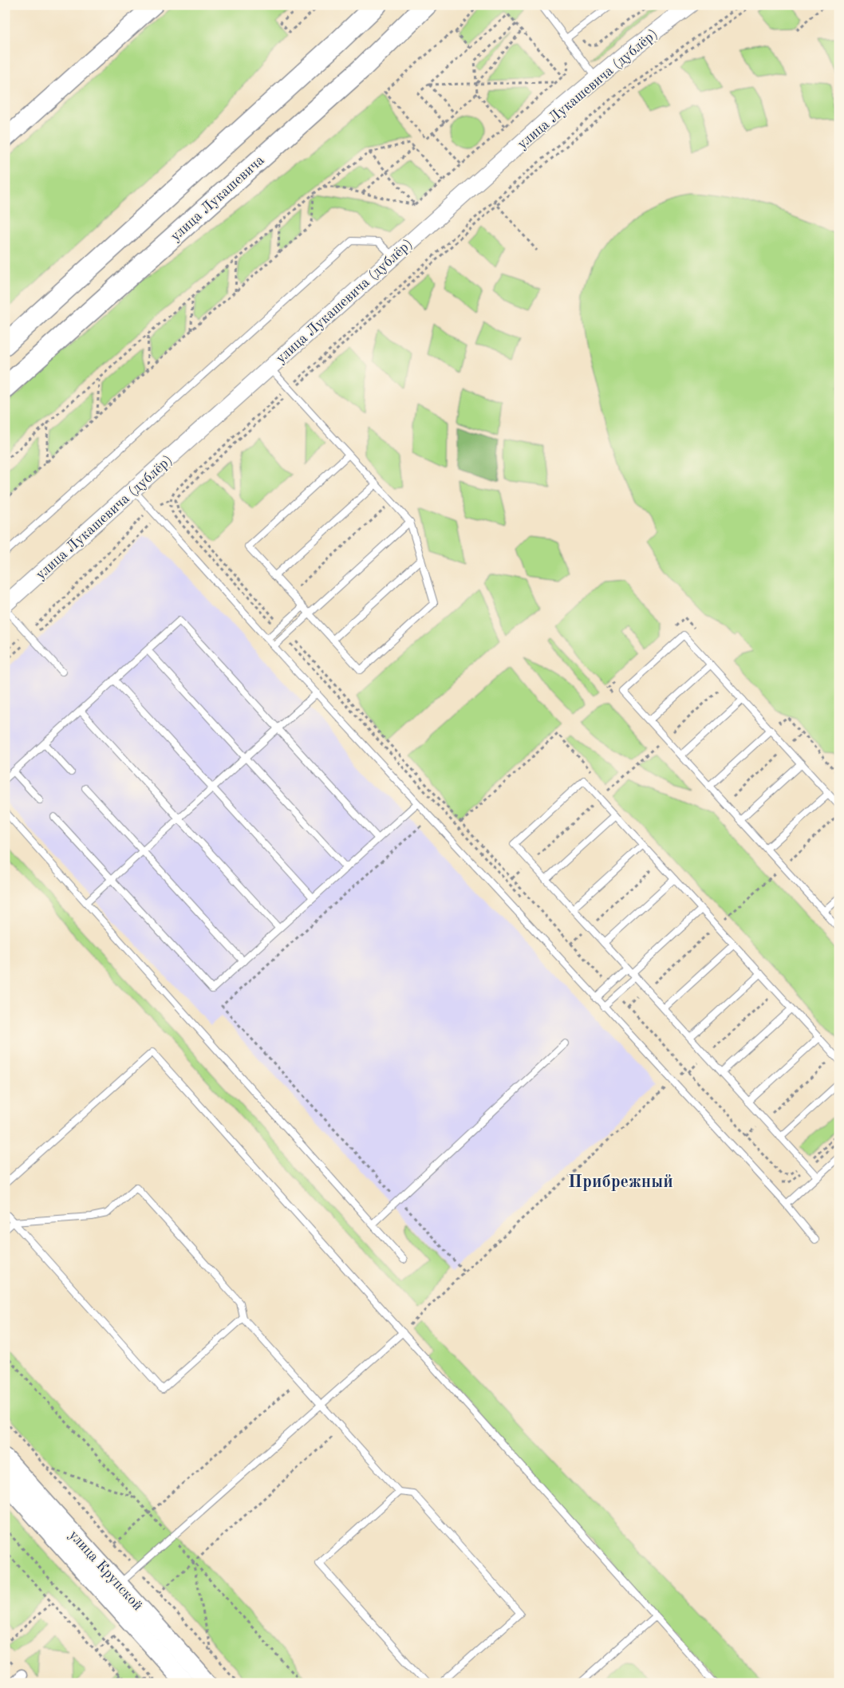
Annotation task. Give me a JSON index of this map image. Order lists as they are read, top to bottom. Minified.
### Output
{"streets":{"main road":["улица Лукашевича","улица Крупской"],"street":["улица Лукашевича (дублёр)"]},"districts":["Прибрежный"]}
